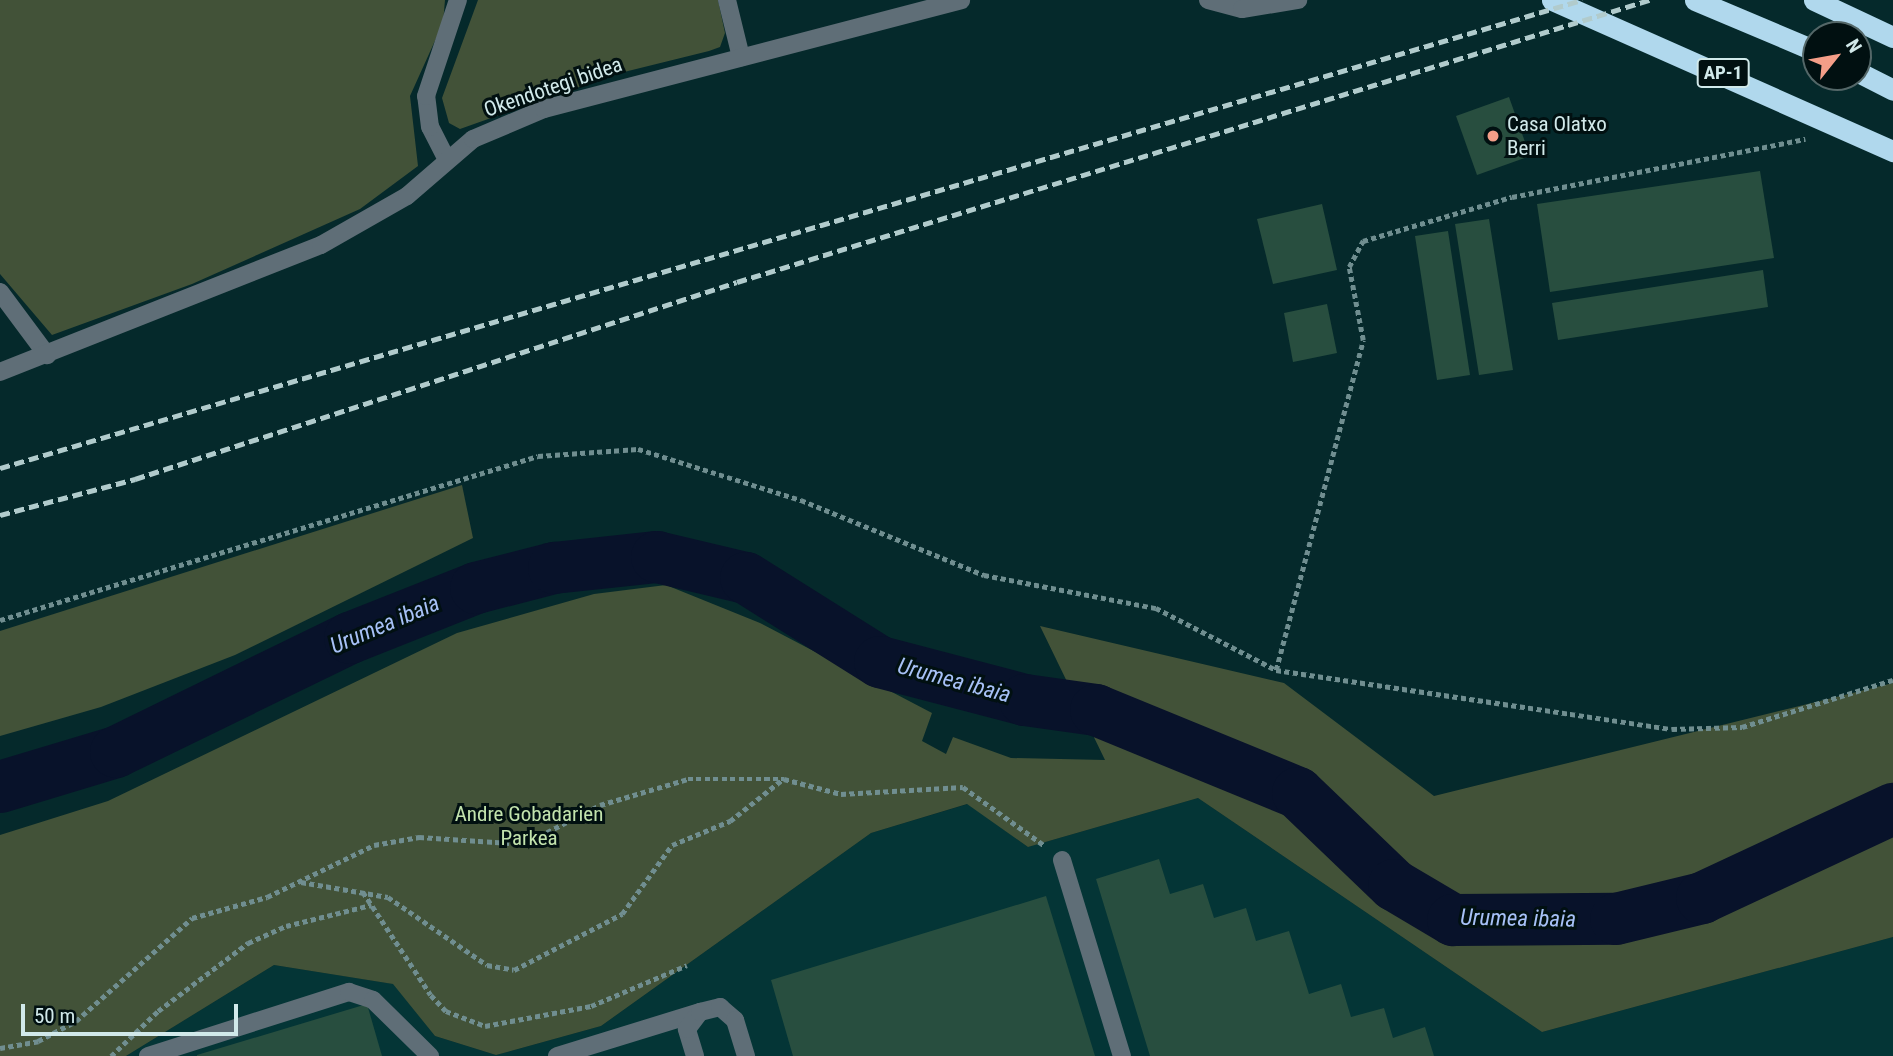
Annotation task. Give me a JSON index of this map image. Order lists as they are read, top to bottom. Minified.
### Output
{"streets":{"highway":["AP-1"],"street":["Okendotegi bidea"]},"water":["Urumea ibaia"],"parks":["Andre Gobadarien Parkea"],"places":["Casa Olatxo Berri"],"scale_bar":"50 m","north":"top right"}
